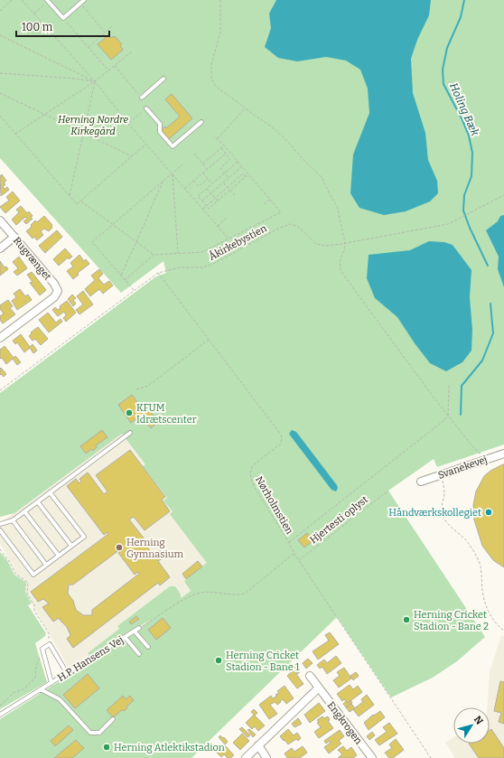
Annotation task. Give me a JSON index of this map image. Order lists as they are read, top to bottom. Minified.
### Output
{"streets":{"street":["Rugvænget","Svanekevej","Engkrogen"],"lane":["H.P. Hansens Vej"],"path":["Åkirkebystien","Nørholmstien","Hjertesti oplyst"]},"crossings":[["Åkirkebystien","Nørholmstien"],["Nørholmstien","Hjertesti oplyst"]],"water":["Holing Bæk"],"parks":["Herning Nordre Kirkegård"],"places":["KFUM Idrætscenter","Håndværkskollegiet","Herning Gymnasium","Herning Cricket Stadion - Bane 2","Herning Cricket Stadion - Bane 1","Herning Atlektikstadion"],"scale_bar":"100 m","north":"top right"}
